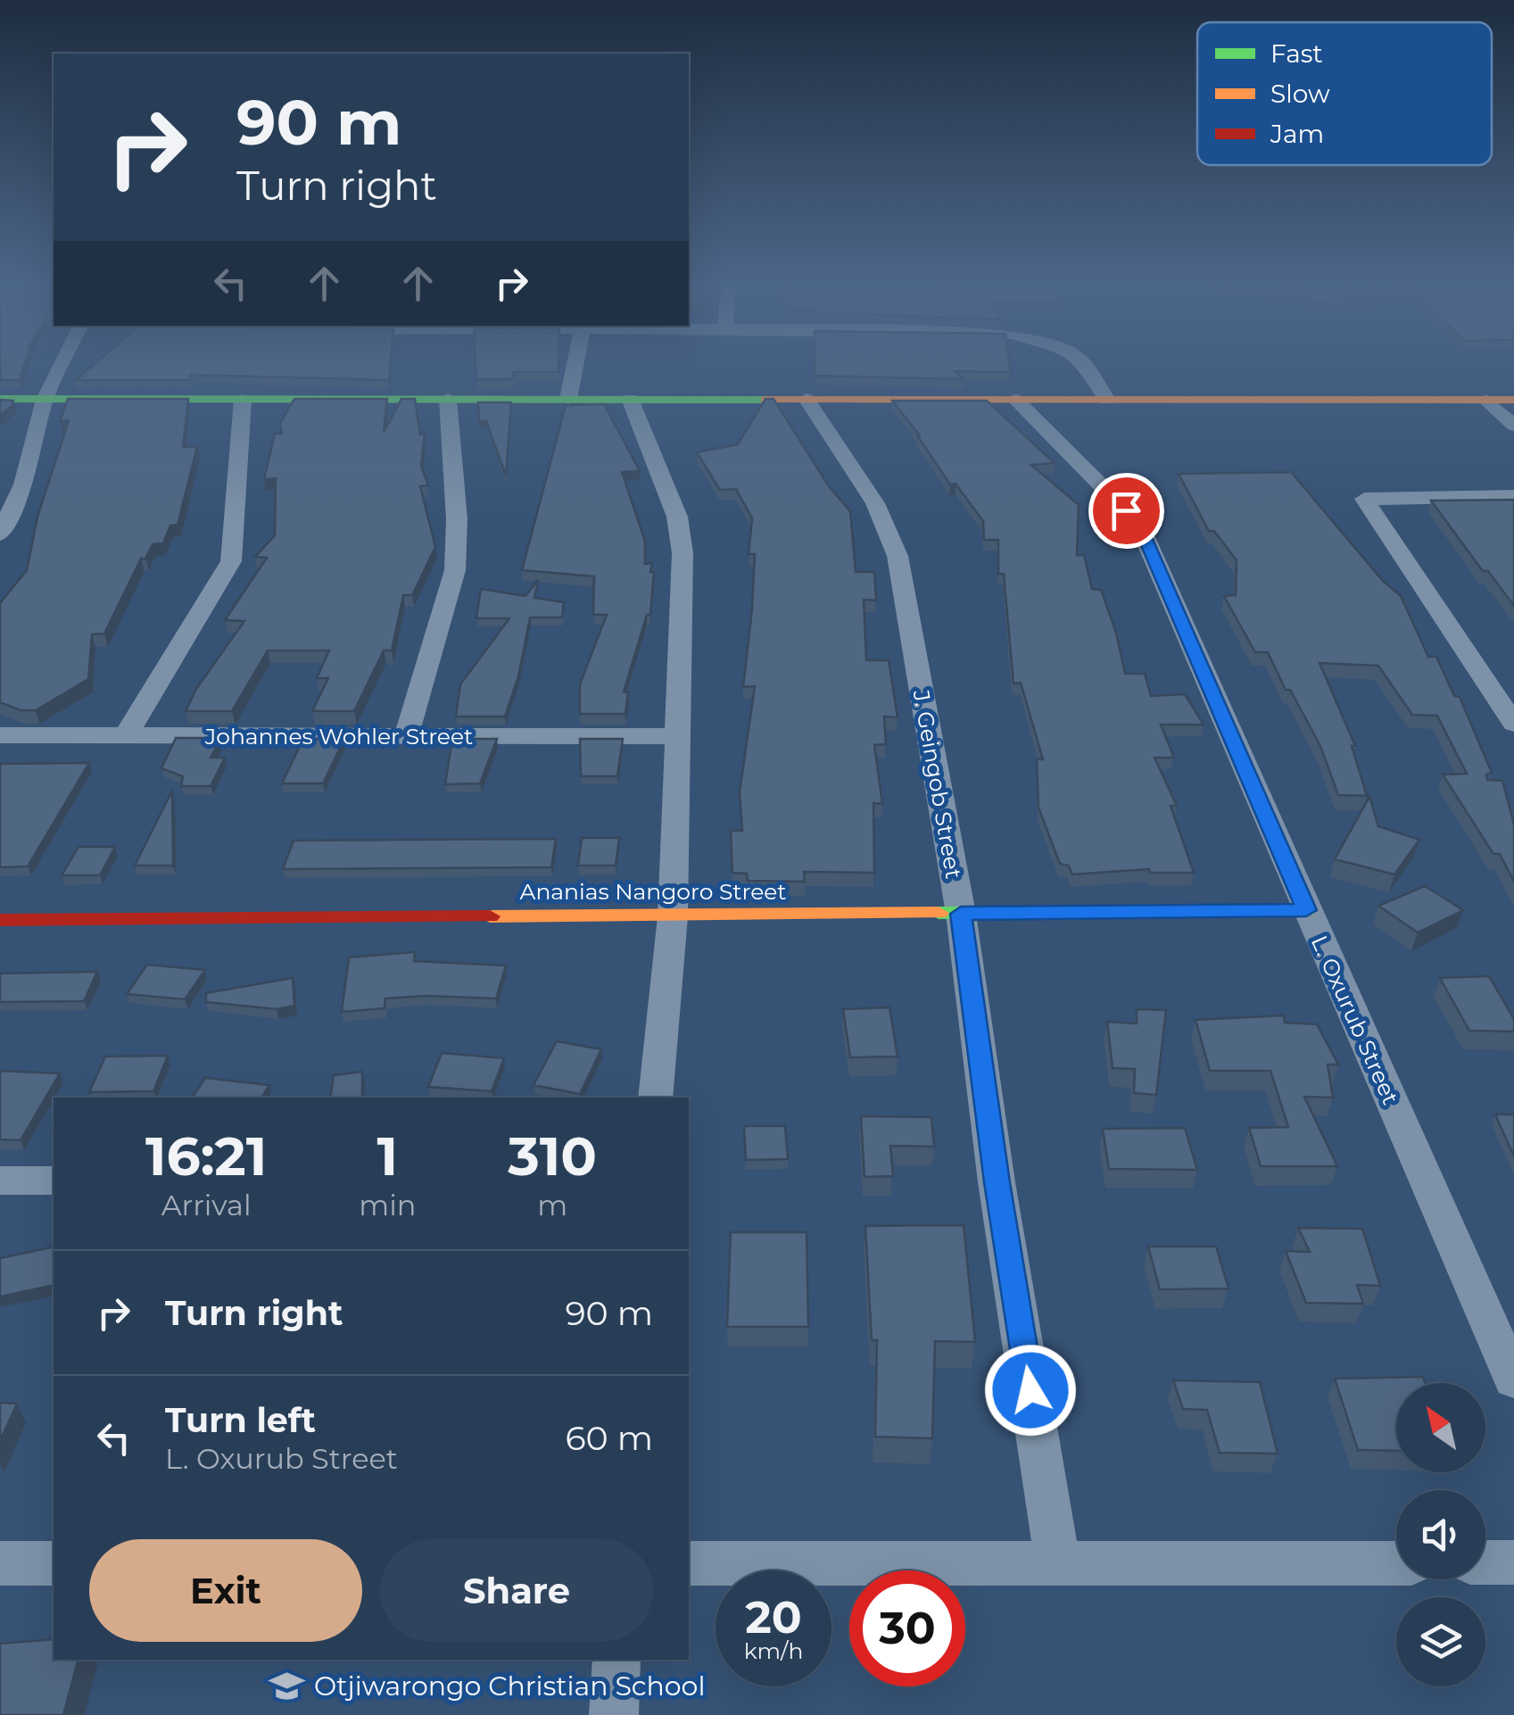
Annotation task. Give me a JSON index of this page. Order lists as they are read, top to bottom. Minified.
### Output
{"streets":{"street":["Johannes Wohler Street","J. Geingob Street","Ananias Nangoro Street","L. Oxurub Street"]},"crossings":[["J. Geingob Street","Ananias Nangoro Street"],["Ananias Nangoro Street","L. Oxurub Street"]],"places":{"school or university":["Otjiwarongo Christian School"]},"legend":["Fast","Slow","Jam"],"north":"top left","page":{"turn":["90 m","Turn right"],"eta":["16:21","Arrival","1","min","310","m"],"list":[{"name":"Turn right","value":"90 m"},{"name":"Turn left","note":"L. Oxurub Street","value":"60 m"}],"buttons":["Exit","Share"],"speed":"20 km/h","limit":"30"}}
